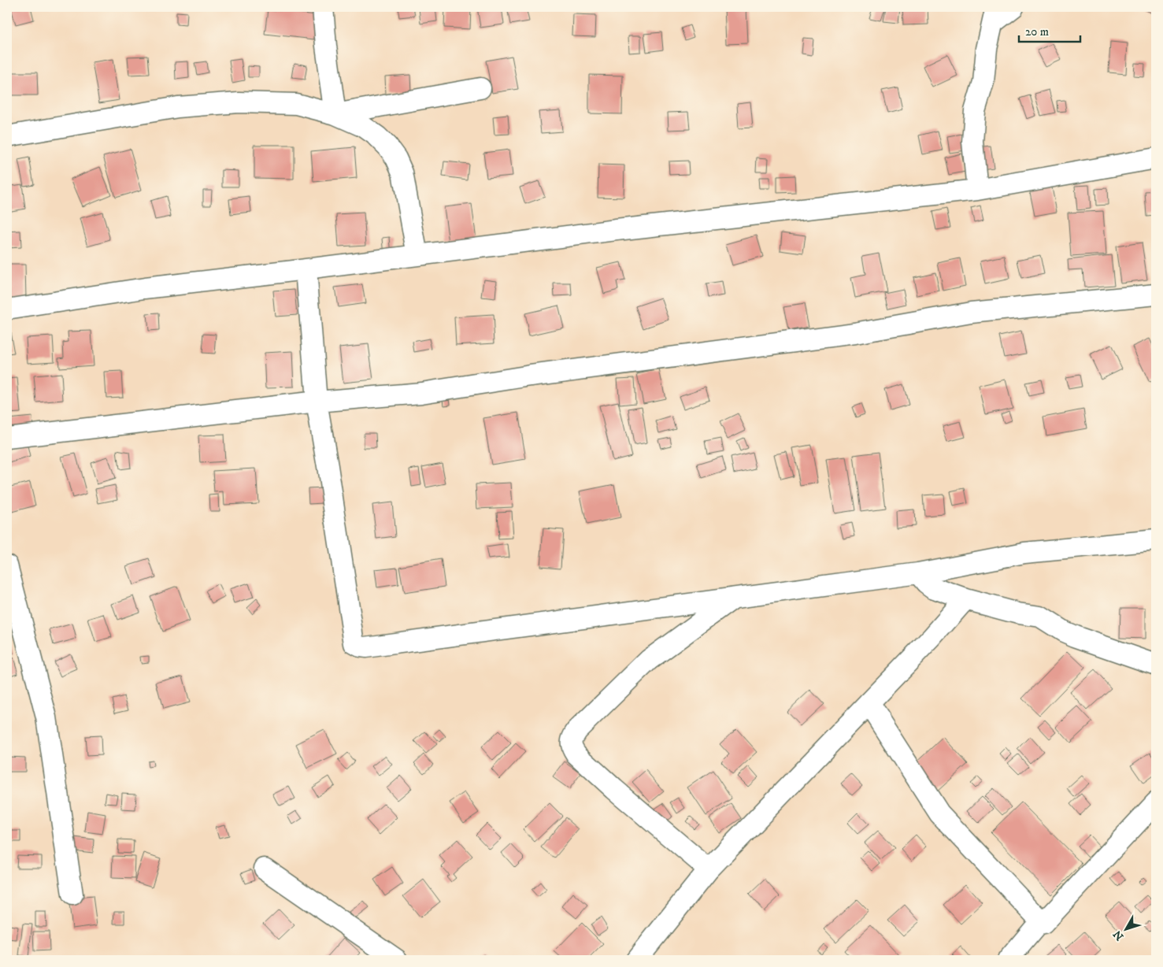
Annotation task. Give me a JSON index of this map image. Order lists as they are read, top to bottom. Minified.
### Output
{"scale_bar":"20 m","north":"bottom left"}
